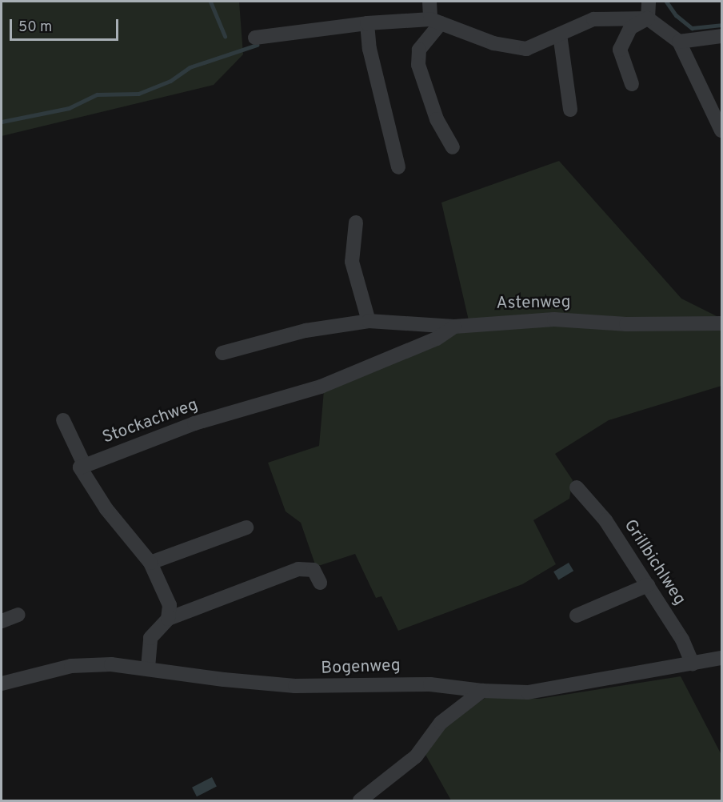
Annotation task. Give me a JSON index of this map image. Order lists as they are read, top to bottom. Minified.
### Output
{"streets":{"street":["Astenweg","Stockachweg","Grillbichlweg","Bogenweg"]},"crossings":[["Astenweg","Stockachweg"],["Grillbichlweg","Bogenweg"]],"scale_bar":"50 m"}
